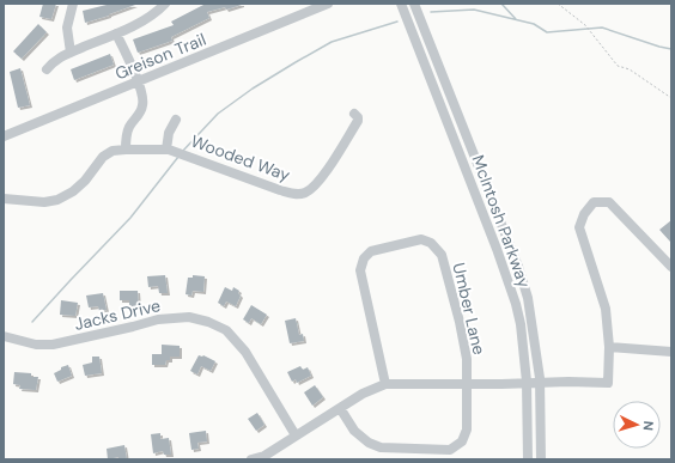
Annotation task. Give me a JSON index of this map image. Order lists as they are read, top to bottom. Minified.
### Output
{"streets":{"street":["Greison Trail","Wooded Way","McIntosh Parkway","Umber Lane","Jacks Drive"]},"north":"right"}
